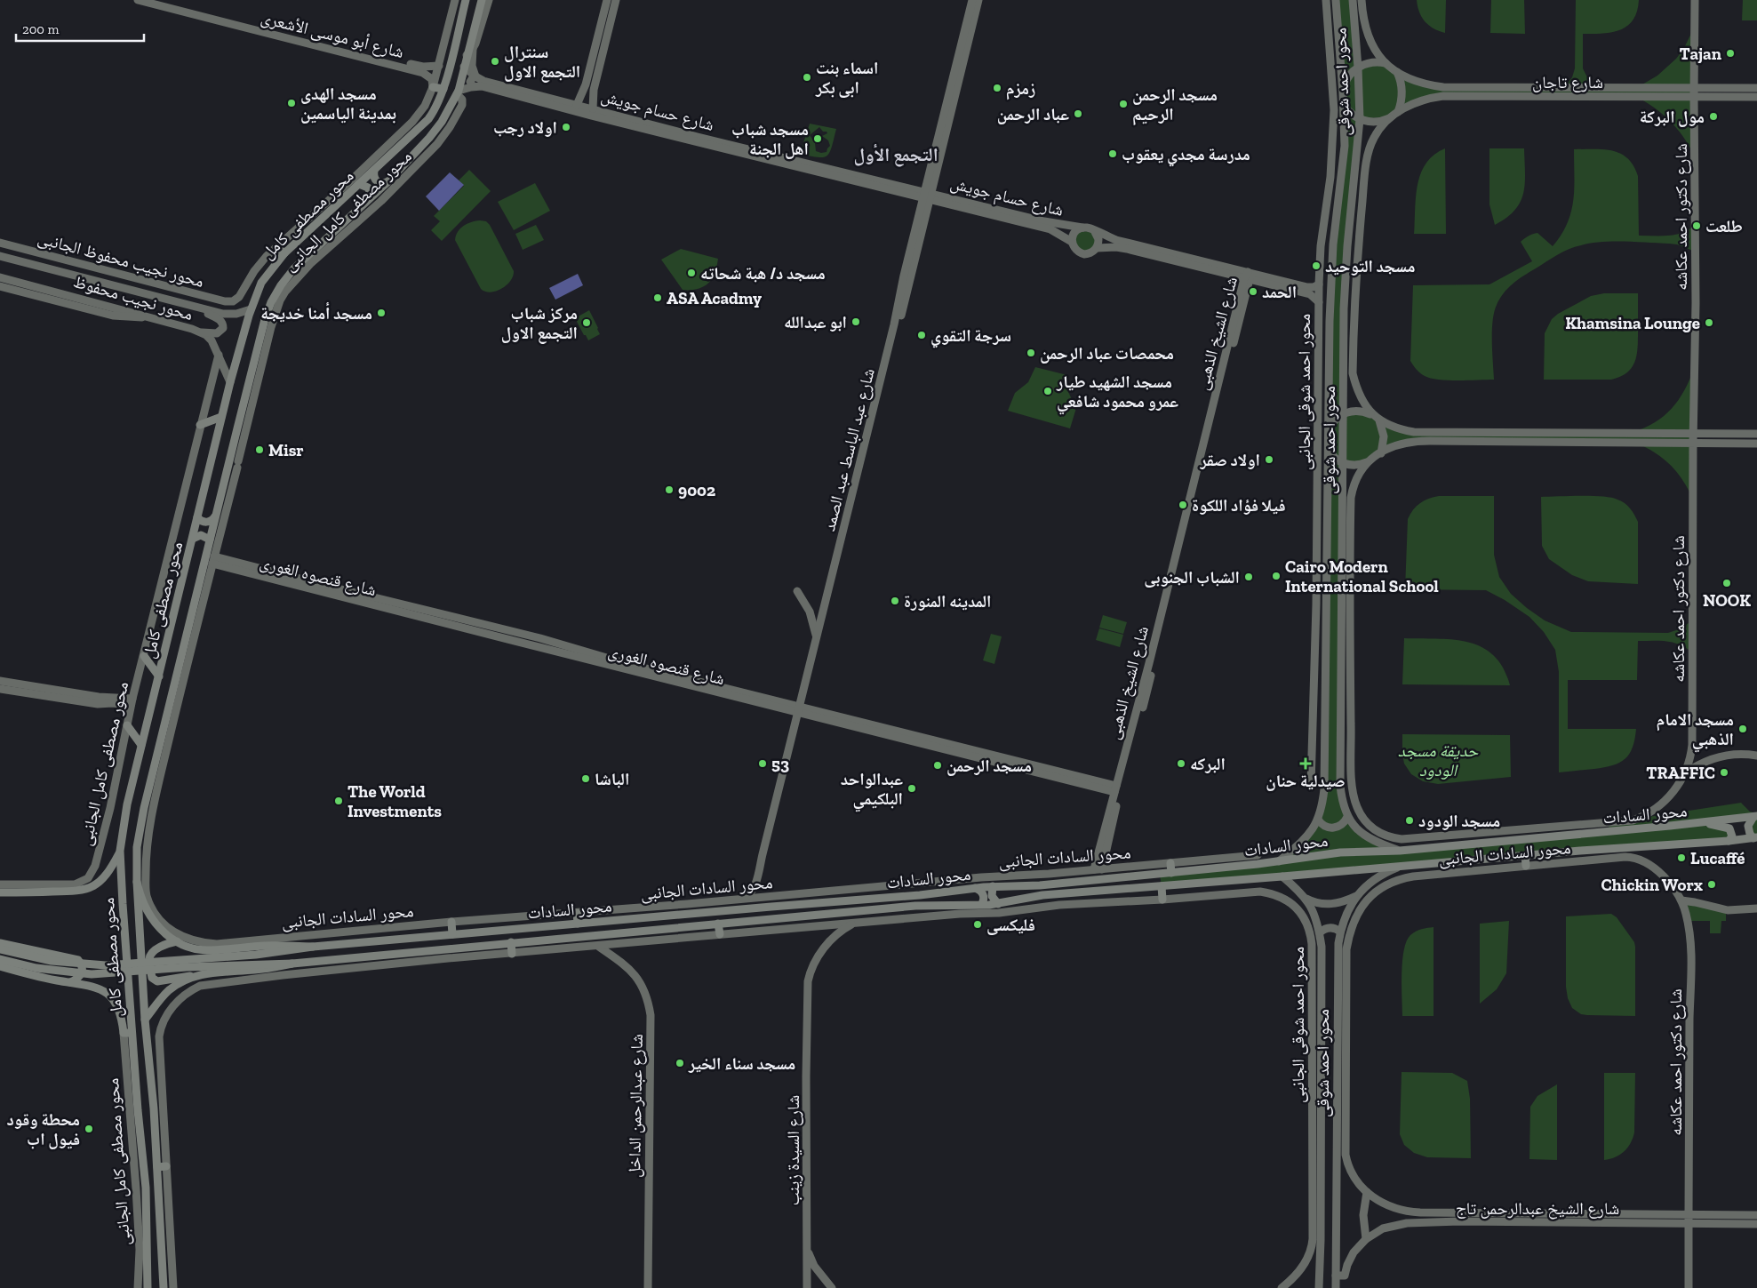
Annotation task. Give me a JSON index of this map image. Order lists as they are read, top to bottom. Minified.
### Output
{"streets":{"main road":["محور مصطفى كامل","محور السادات"],"street":["شارع أبو موسى الأشعرى","محور احمد شوقى","شارع تاجان","شارع حسام جويش","محور مصطفى كامل الجانبى","شارع دكتور احمد عكاشه","محور نجيب محفوظ الجانبى","محور نجيب محفوظ","شارع الشيخ الذهبى","محور احمد شوقى الجانبى","شارع عبد الباسط عبد الصمد","شارع قنصوه الغورى","محور السادات الجانبى","شارع عبدالرحمن الداخل","شارع السيدة زينب","شارع الشيخ عبدالرحمن تاج"]},"crossings":[["شارع أبو موسى الأشعرى","محور مصطفى كامل الجانبى"],["محور احمد شوقى","شارع تاجان"],["محور احمد شوقى","محور احمد شوقى الجانبى"],["محور احمد شوقى","محور السادات"],["محور احمد شوقى","محور السادات الجانبى"],["محور احمد شوقى","شارع الشيخ عبدالرحمن تاج"],["شارع تاجان","شارع دكتور احمد عكاشه"],["شارع تاجان","محور السادات الجانبى"],["شارع حسام جويش","محور مصطفى كامل الجانبى"],["شارع حسام جويش","محور مصطفى كامل"],["شارع حسام جويش","شارع عبد الباسط عبد الصمد"],["محور مصطفى كامل الجانبى","محور مصطفى كامل"],["محور مصطفى كامل الجانبى","محور نجيب محفوظ الجانبى"],["محور مصطفى كامل الجانبى","محور نجيب محفوظ"],["محور مصطفى كامل الجانبى","شارع قنصوه الغورى"],["محور مصطفى كامل الجانبى","محور السادات الجانبى"],["محور مصطفى كامل","محور نجيب محفوظ"],["محور مصطفى كامل","محور السادات"],["شارع دكتور احمد عكاشه","محور السادات الجانبى"],["شارع دكتور احمد عكاشه","شارع الشيخ عبدالرحمن تاج"],["شارع الشيخ الذهبى","شارع قنصوه الغورى"],["شارع الشيخ الذهبى","محور السادات الجانبى"],["شارع عبد الباسط عبد الصمد","شارع قنصوه الغورى"],["شارع عبد الباسط عبد الصمد","محور السادات الجانبى"]],"districts":["التجمع الأول"],"parks":["حديقة مسجد الودود"],"places":{"other":["Tajan","سنترال التجمع الاول","اسماء بنت ابى بكر","زمزم","مسجد الهدى بمدينة الياسمين","مسجد الرحمن الرحيم","عباد الرحمن","مول البركة","اولاد رجب","مسجد شباب اهل الجنة","مدرسة مجدي يعقوب","طلعت","مسجد التوحيد","مسجد د/ هبة شحاته","الحمد","ASA Acadmy","مسجد أمنا خديجة","ابو عبدالله","مركز شباب التجمع الاول","Khamsina Lounge","سرجة التقوي","محمصات عباد الرحمن","مسجد الشهيد طيار عمرو محمود شافعي","Misr","اولاد صقر","9002","فيلا فؤاد اللكوة","Cairo Modern International School","الشباب الجنوبى","NOOK","المدينه المنورة","مسجد الامام الذهبي","53","البركه","مسجد الرحمن","TRAFFIC","الباشا","عبدالواحد البلكيمي","The World Investments","مسجد الودود","Lucaffé","Chickin Worx","فليكسى","مسجد سناء الخير","محطة وقود فيول اب"],"health":["صيدلية حنان"]},"scale_bar":"200 m"}
